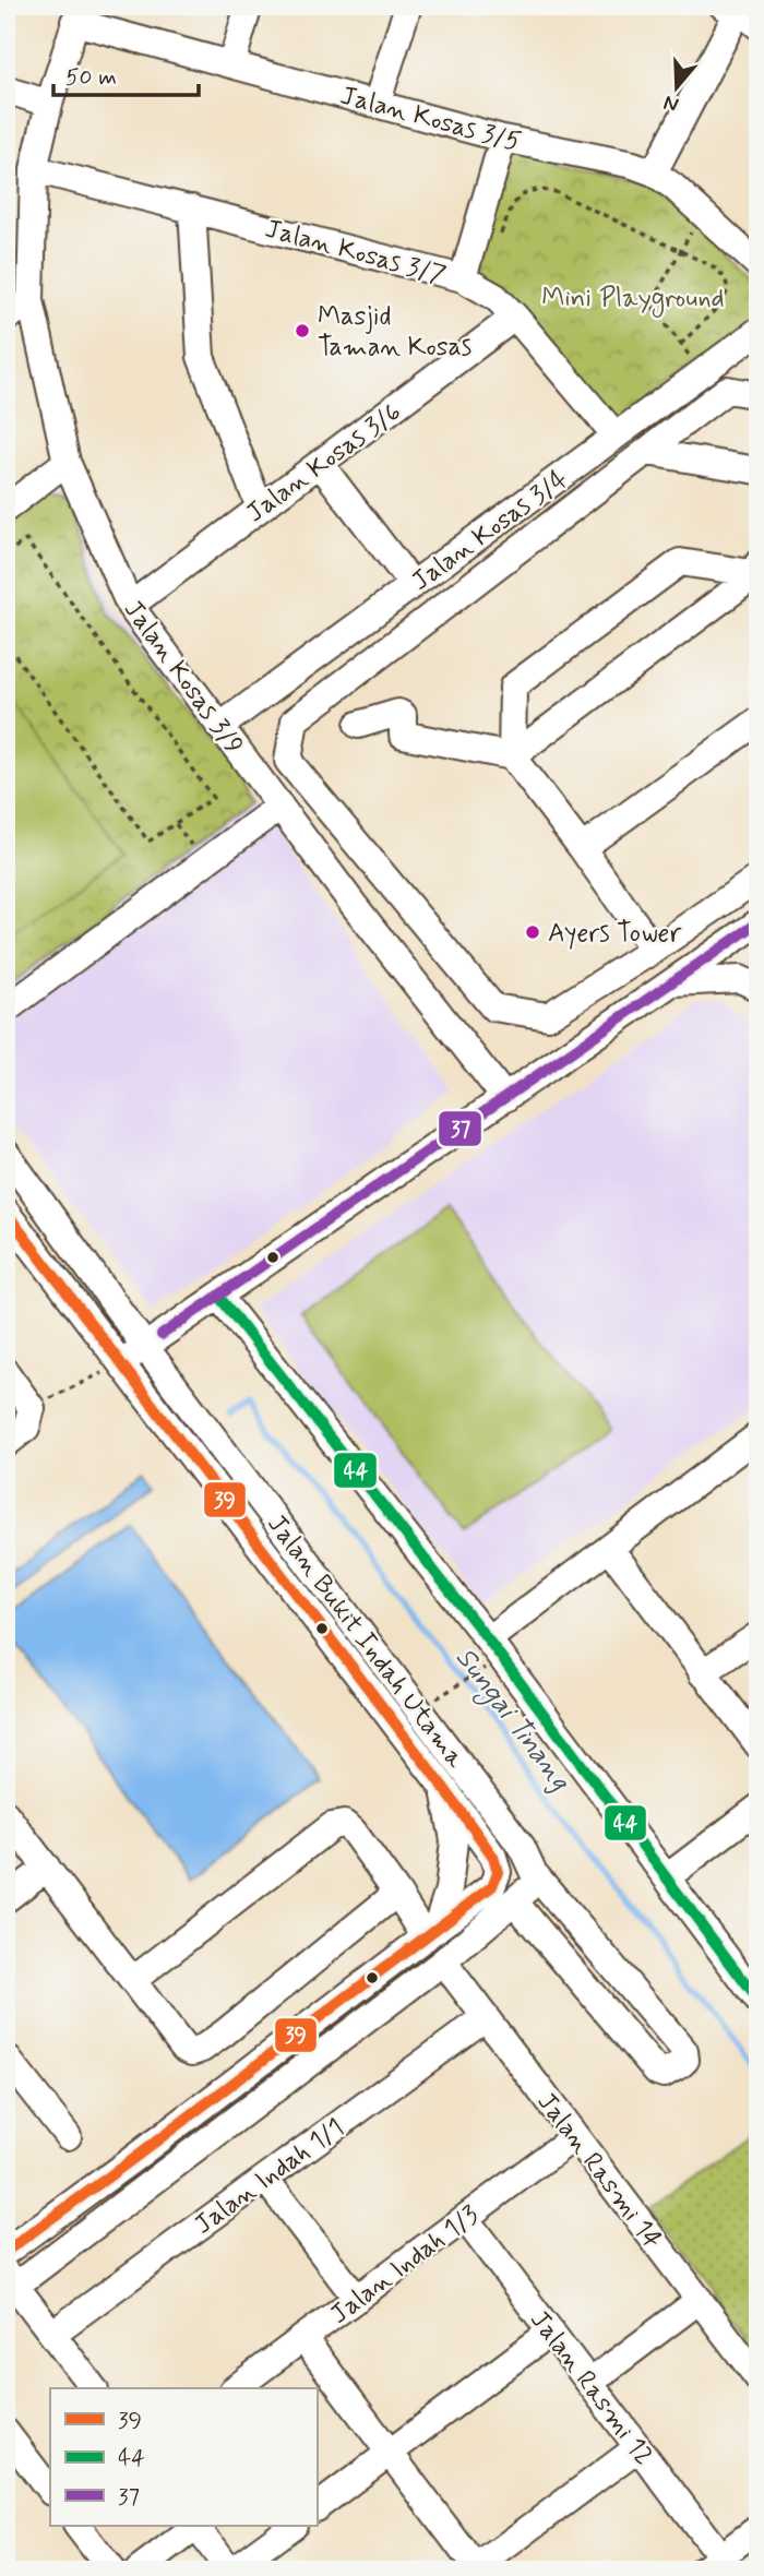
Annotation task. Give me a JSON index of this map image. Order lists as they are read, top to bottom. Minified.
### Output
{"streets":{"street":["Jalan Kosas 3/5","Jalan Kosas 3/7","Jalan Kosas 3/6","Jalan Kosas 3/4","Jalan Kosas 3/9","Jalan Bukit Indah Utama","Jalan Rasmi 14","Jalan Indah 1/1","Jalan Indah 1/3","Jalan Rasmi 12"]},"crossings":[["Jalan Kosas 3/5","Jalan Kosas 3/9"],["Jalan Kosas 3/7","Jalan Kosas 3/6"],["Jalan Kosas 3/7","Jalan Kosas 3/4"],["Jalan Kosas 3/7","Jalan Kosas 3/9"],["Jalan Kosas 3/6","Jalan Kosas 3/9"],["Jalan Kosas 3/4","Jalan Kosas 3/9"],["Jalan Rasmi 14","Jalan Indah 1/1"],["Jalan Rasmi 14","Jalan Indah 1/3"],["Jalan Indah 1/3","Jalan Rasmi 12"]],"water":["Sungai Tinang"],"parks":["Mini Playground"],"places":["Masjid Taman Kosas","Ayers Tower"],"lines":["transit line 37","transit line 39","transit line 44"],"legend":["39","44","37"],"scale_bar":"50 m","north":"bottom"}
